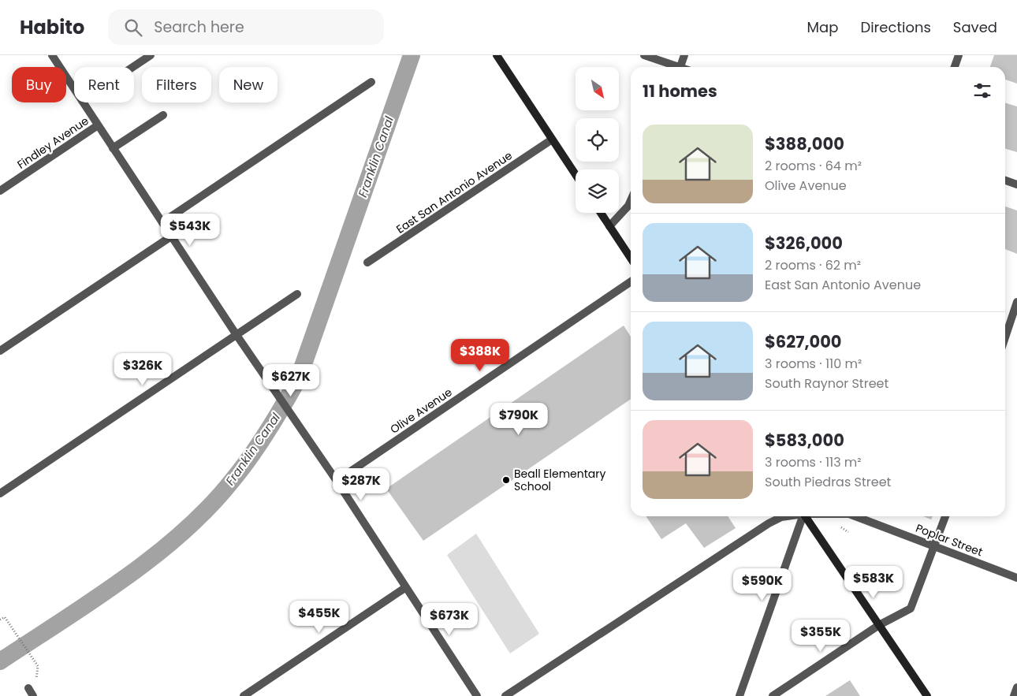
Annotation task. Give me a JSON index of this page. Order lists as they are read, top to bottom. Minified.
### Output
{"streets":{"street":["Findley Avenue","East San Antonio Avenue","Olive Avenue","Poplar Street"]},"water":["Franklin Canal"],"places":["Beall Elementary School"],"north":"bottom right","page":{"header":"Habito","search":"Search here","nav":["Map","Directions","Saved"],"chip":["Buy","Rent","Filters","New"],"heading":"11 homes","list":[{"name":"$388,000","note":"2 rooms · 64 m² · Olive Avenue"},{"name":"$326,000","note":"2 rooms · 62 m² · East San Antonio Avenue"},{"name":"$627,000","note":"3 rooms · 110 m² · South Raynor Street"},{"name":"$583,000","note":"3 rooms · 113 m² · South Piedras Street"}],"price":["$543K","$388K","$326K","$627K","$790K","$287K","$583K","$590K","$455K","$673K","$355K"]}}
